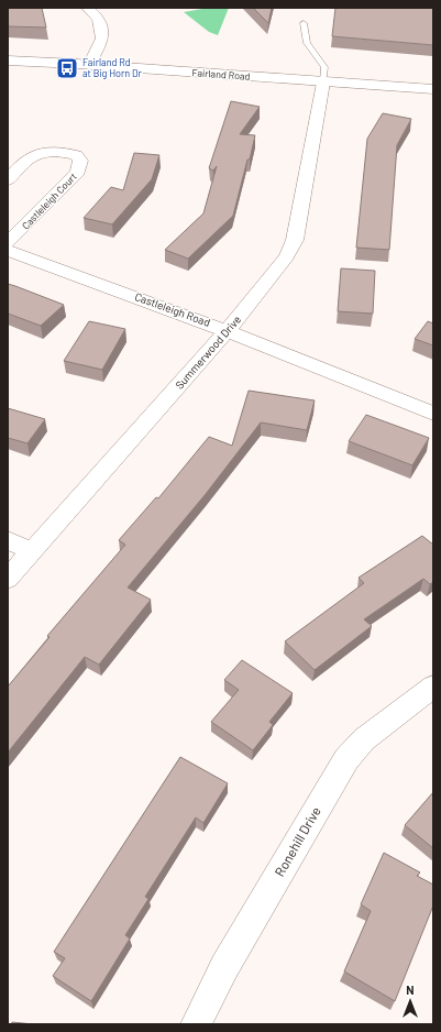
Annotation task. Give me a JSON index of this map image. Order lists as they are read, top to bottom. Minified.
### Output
{"streets":{"main road":["Fairland Road"],"street":["Castleleigh Court","Castleleigh Road","Summerwood Drive","Ronehill Drive"]},"crossings":[["Fairland Road","Summerwood Drive"],["Castleleigh Road","Summerwood Drive"]],"places":{"bus stop":["Fairland Rd at Big Horn Dr"]},"north":"top"}
